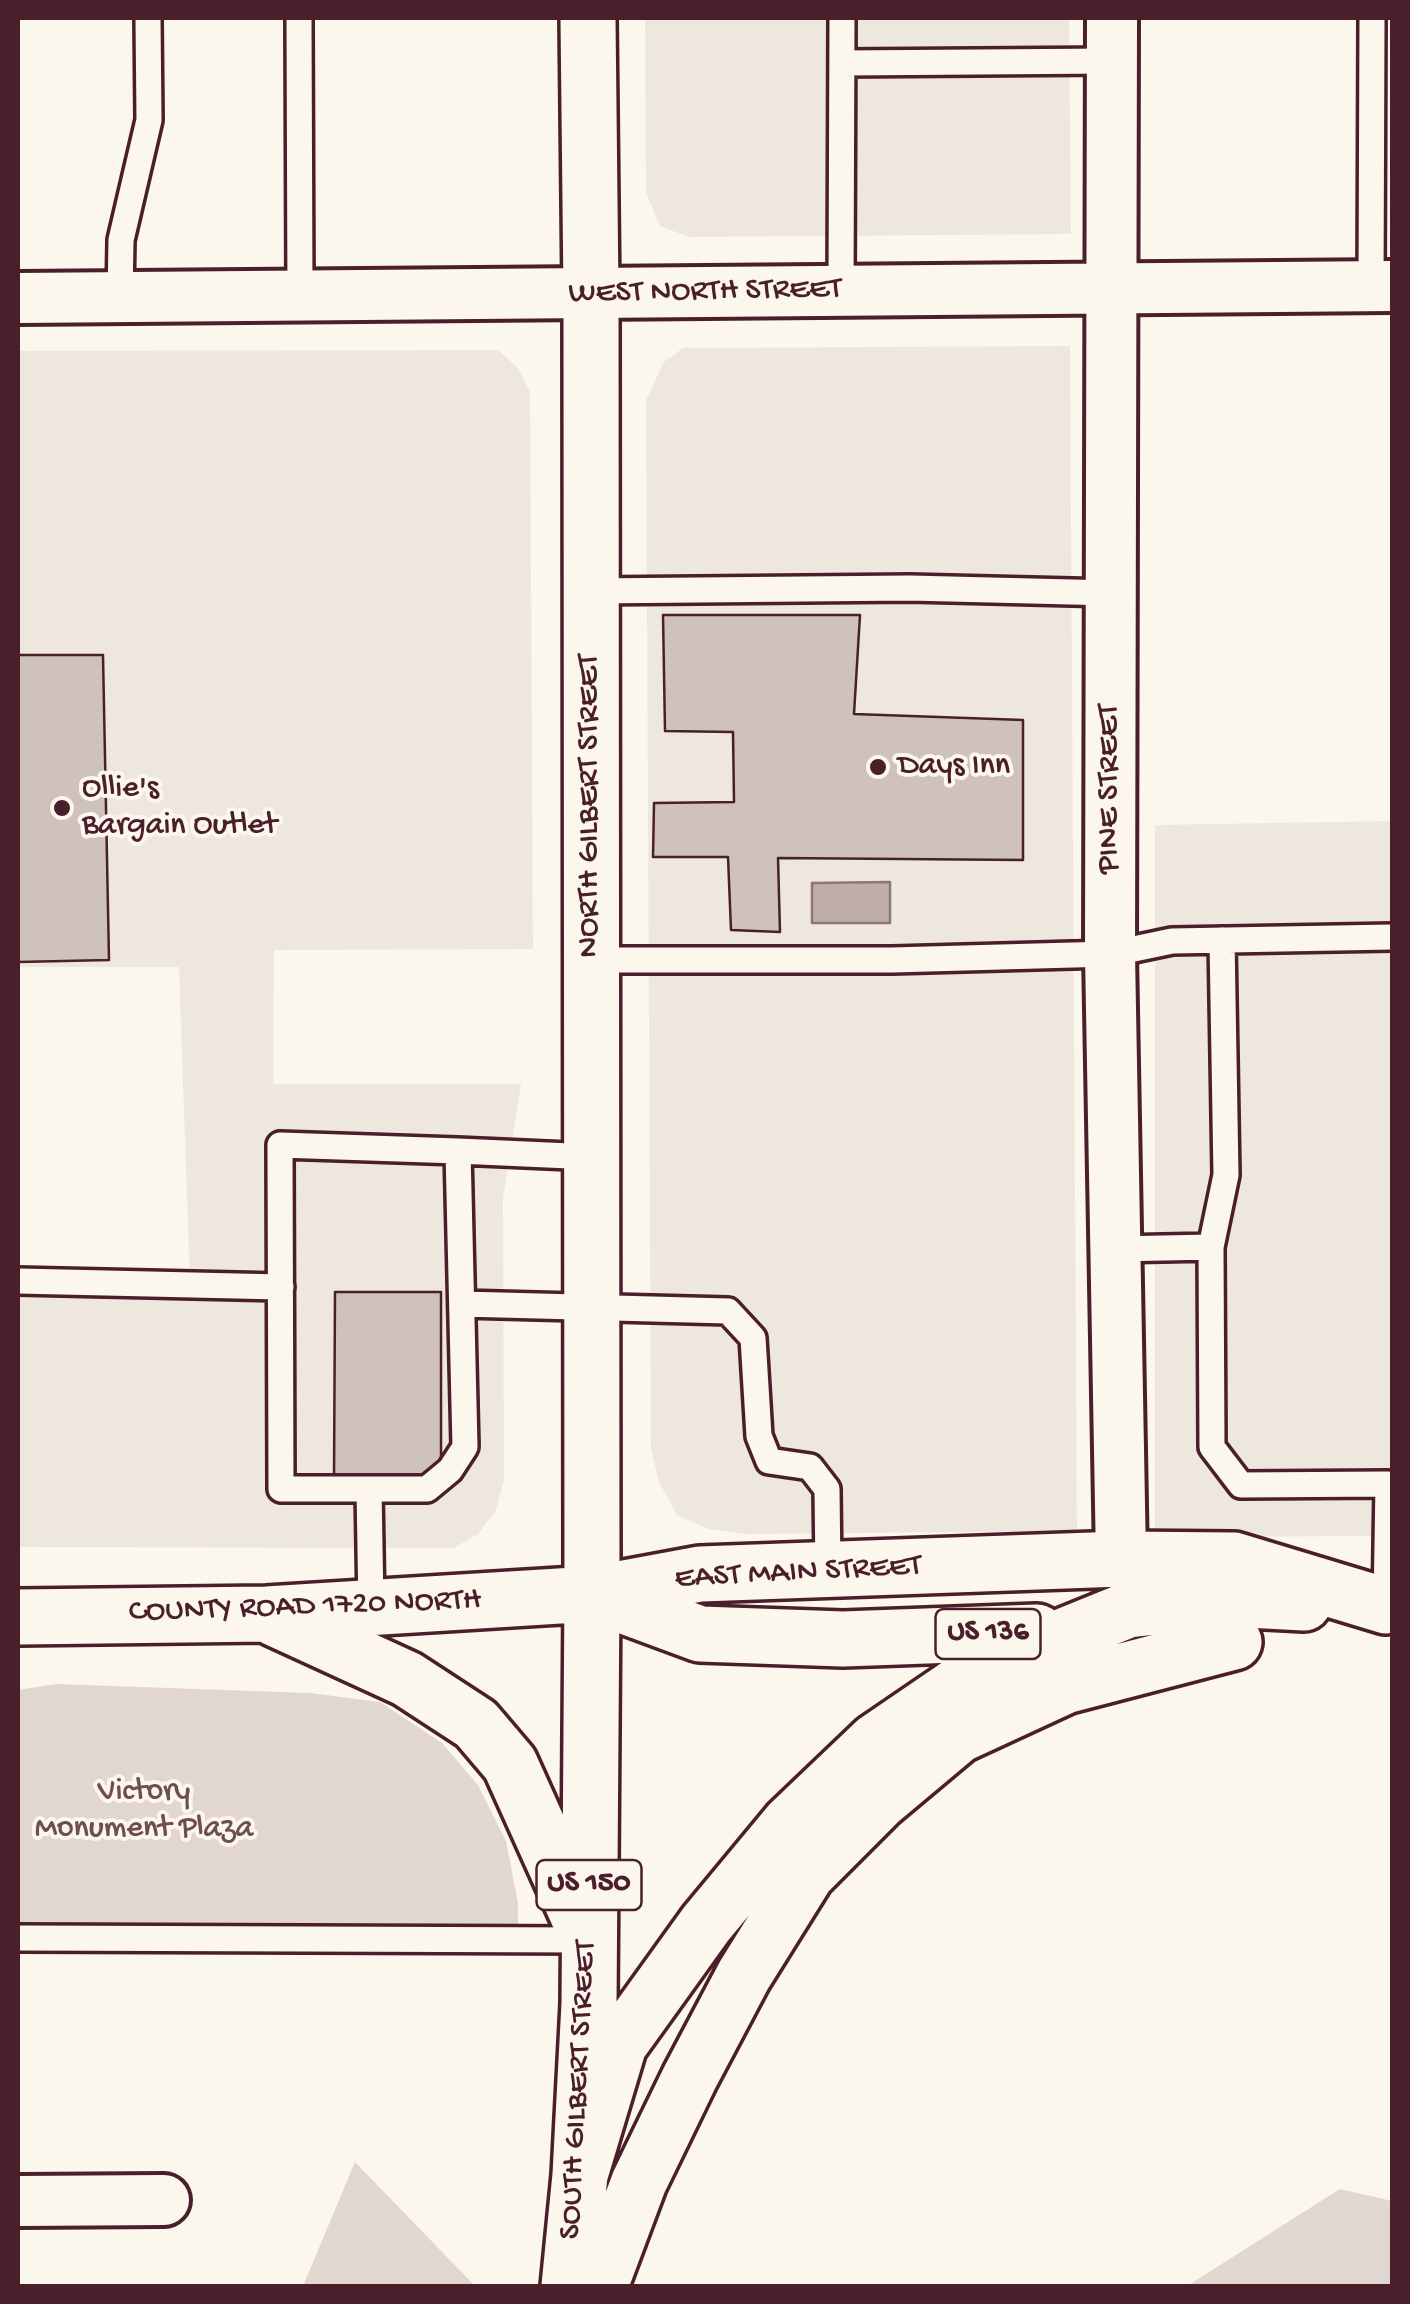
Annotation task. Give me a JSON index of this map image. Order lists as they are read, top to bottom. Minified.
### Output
{"streets":{"main road":["NORTH GILBERT STREET","EAST MAIN STREET","COUNTY ROAD 1720 NORTH","US 136","US 150","SOUTH GILBERT STREET"],"street":["WEST NORTH STREET","PINE STREET"]},"crossings":[["WEST NORTH STREET","PINE STREET"],["WEST NORTH STREET","NORTH GILBERT STREET"],["PINE STREET","EAST MAIN STREET"],["NORTH GILBERT STREET","EAST MAIN STREET"],["NORTH GILBERT STREET","COUNTY ROAD 1720 NORTH"],["NORTH GILBERT STREET","SOUTH GILBERT STREET"],["EAST MAIN STREET","COUNTY ROAD 1720 NORTH"],["EAST MAIN STREET","SOUTH GILBERT STREET"],["COUNTY ROAD 1720 NORTH","SOUTH GILBERT STREET"]],"parks":["Victory Monument Plaza"],"places":["Days Inn","Ollie's Bargain Outlet"]}
